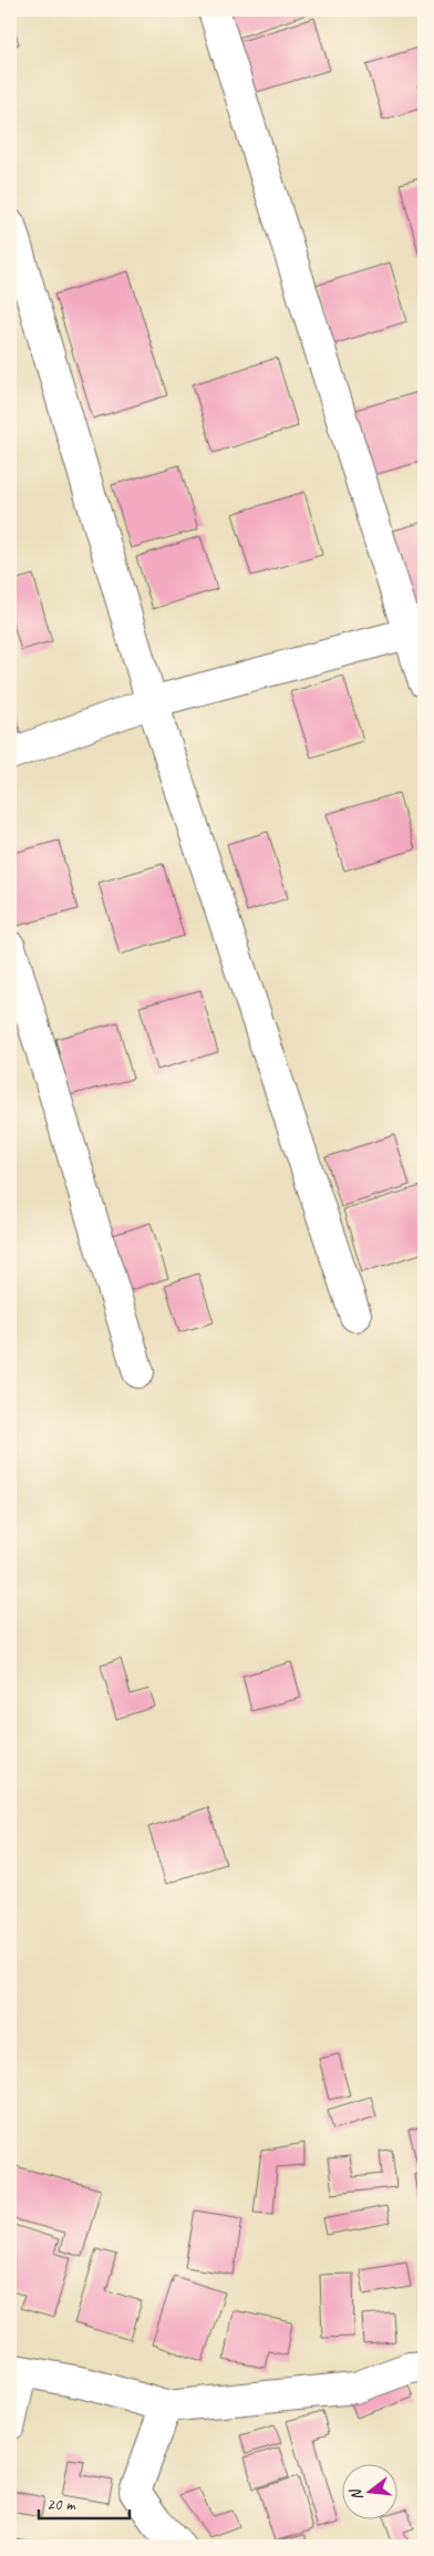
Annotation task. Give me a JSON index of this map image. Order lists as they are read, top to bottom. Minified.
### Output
{"scale_bar":"20 m","north":"left"}
